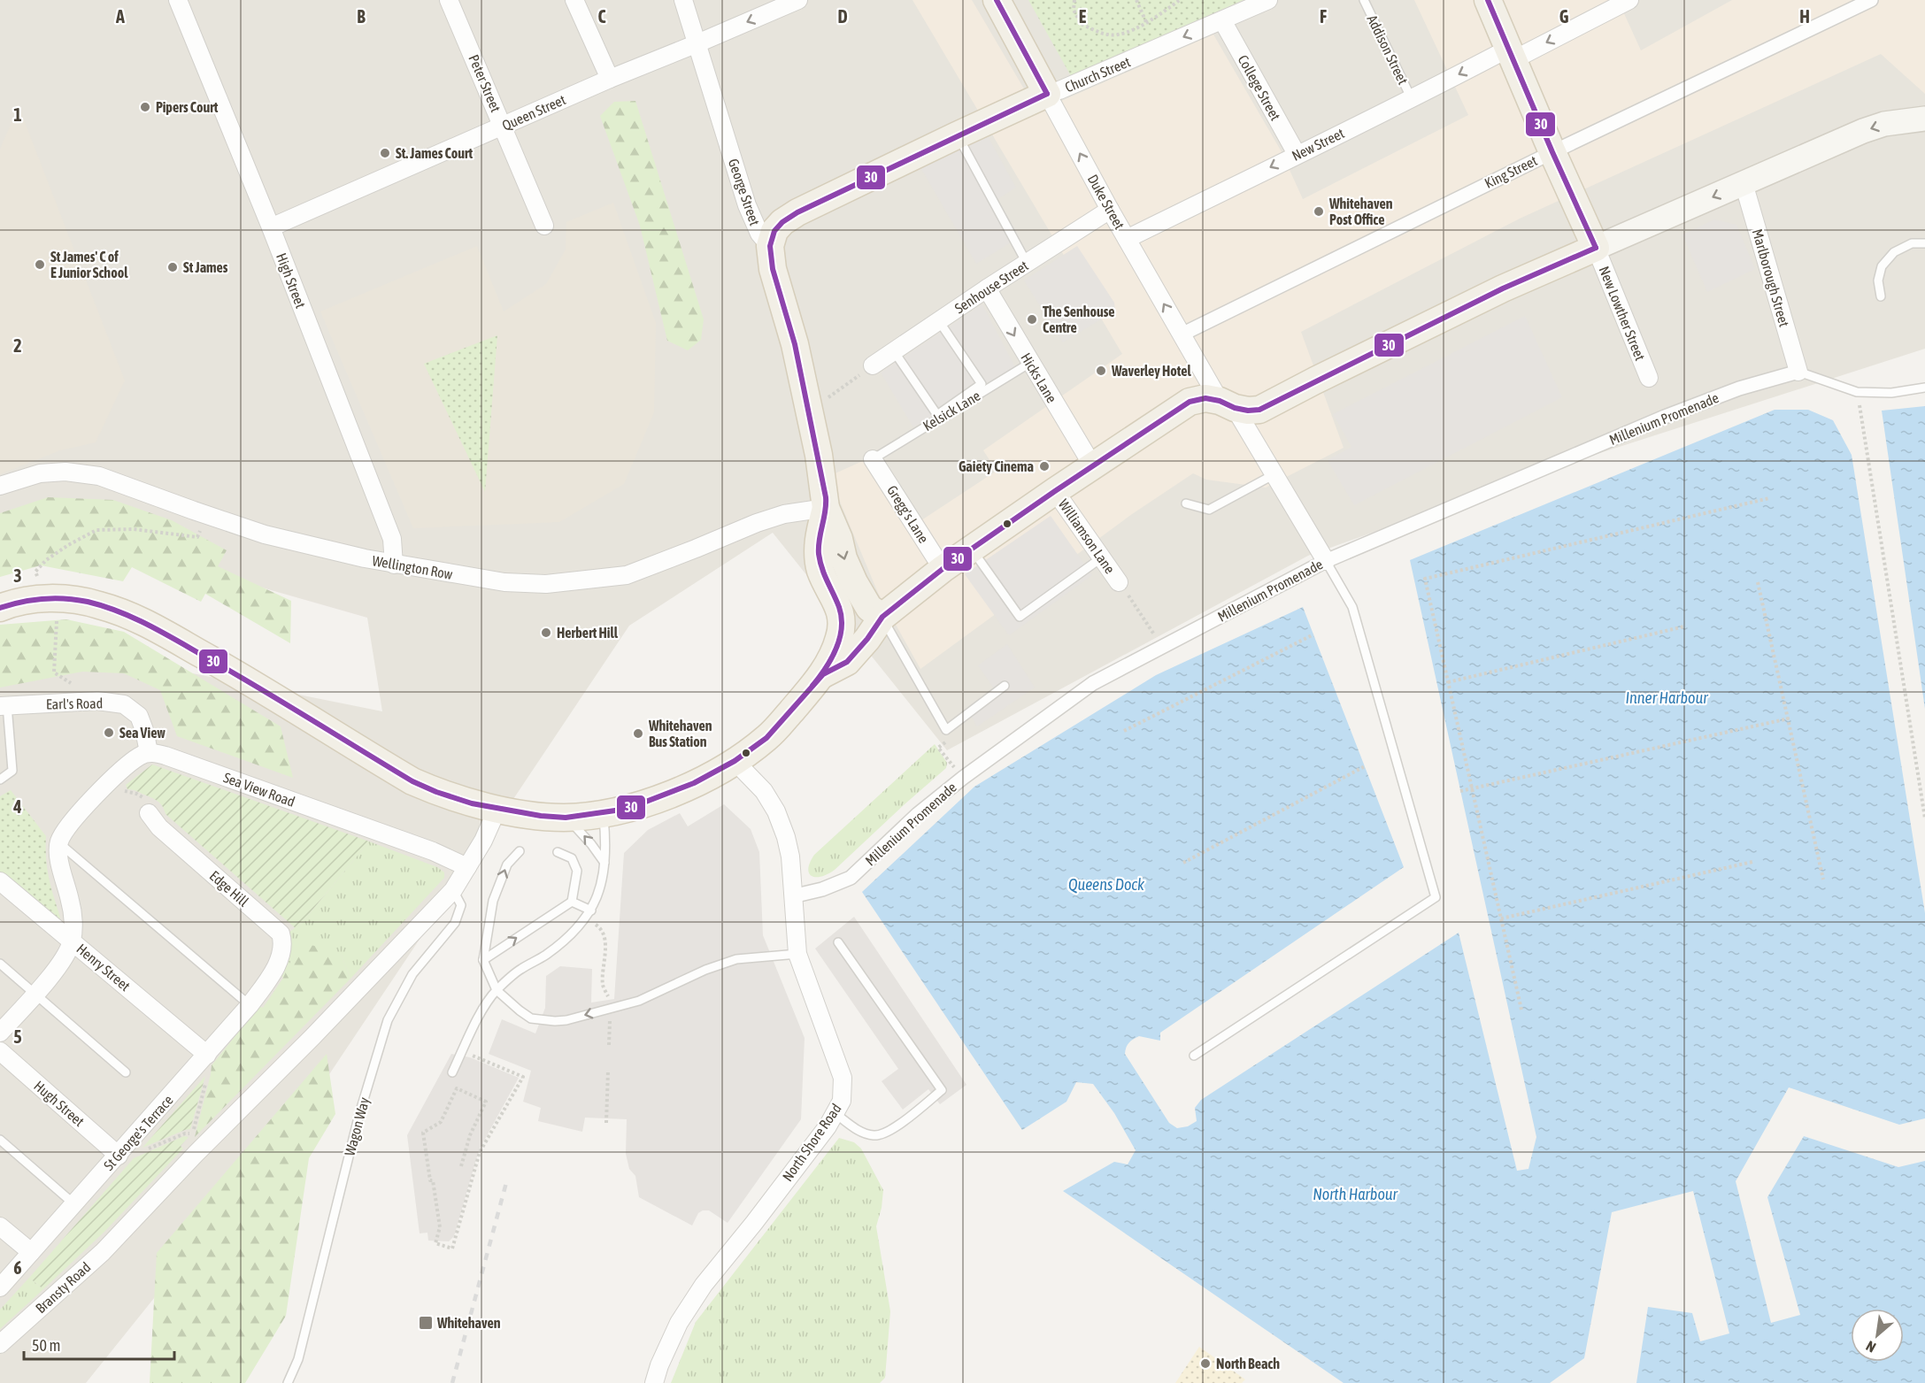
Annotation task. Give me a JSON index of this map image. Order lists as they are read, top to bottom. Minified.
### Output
{"streets":{"main road":["Church Street","George Street","Duke Street"],"street":["Peter Street","College Street","Queen Street","New Street","King Street","Marlborough Street","High Street","Senhouse Street","New Lowther Street","Hicks Lane","Millenium Promenade","Gregg's Lane","Williamson Lane","Wellington Row","Earl's Road","Sea View Road","Edge Hill","Henry Street","Hugh Street","St George's Terrace","North Shore Road","Bransty Road"],"lane":["Addison Street","Kelsick Lane","Wagon Way"]},"crossings":[["Addison Street","New Street"],["Church Street","College Street"],["Church Street","George Street"],["Church Street","Duke Street"],["Peter Street","Queen Street"],["College Street","New Street"],["Queen Street","George Street"],["Queen Street","High Street"],["New Street","Duke Street"],["King Street","Duke Street"],["George Street","Wellington Row"],["Duke Street","Senhouse Street"],["Duke Street","Millenium Promenade"],["Marlborough Street","Millenium Promenade"],["High Street","Wellington Row"],["Senhouse Street","Hicks Lane"],["Hicks Lane","Kelsick Lane"],["Kelsick Lane","Gregg's Lane"],["Millenium Promenade","North Shore Road"],["Earl's Road","Sea View Road"],["Sea View Road","Bransty Road"],["Edge Hill","St George's Terrace"],["Henry Street","St George's Terrace"],["Hugh Street","St George's Terrace"],["Wagon Way","Bransty Road"]],"one_way":["New Street","Duke Street","Hicks Lane"],"water":["Inner Harbour","Queens Dock","North Harbour"],"places":{"other":["Pipers Court","St. James Court","Whitehaven Post Office","St James' C of E Junior School","St James","The Senhouse Centre","Waverley Hotel","Gaiety Cinema","Herbert Hill","Sea View","Whitehaven Bus Station","North Beach"],"transit":["Whitehaven"]},"lines":["transit line 30"],"scale_bar":"50 m","north":"bottom left","grid":{"columns":["A","B","C","D","E","F","G","H"],"rows":["1","2","3","4","5","6"]}}
